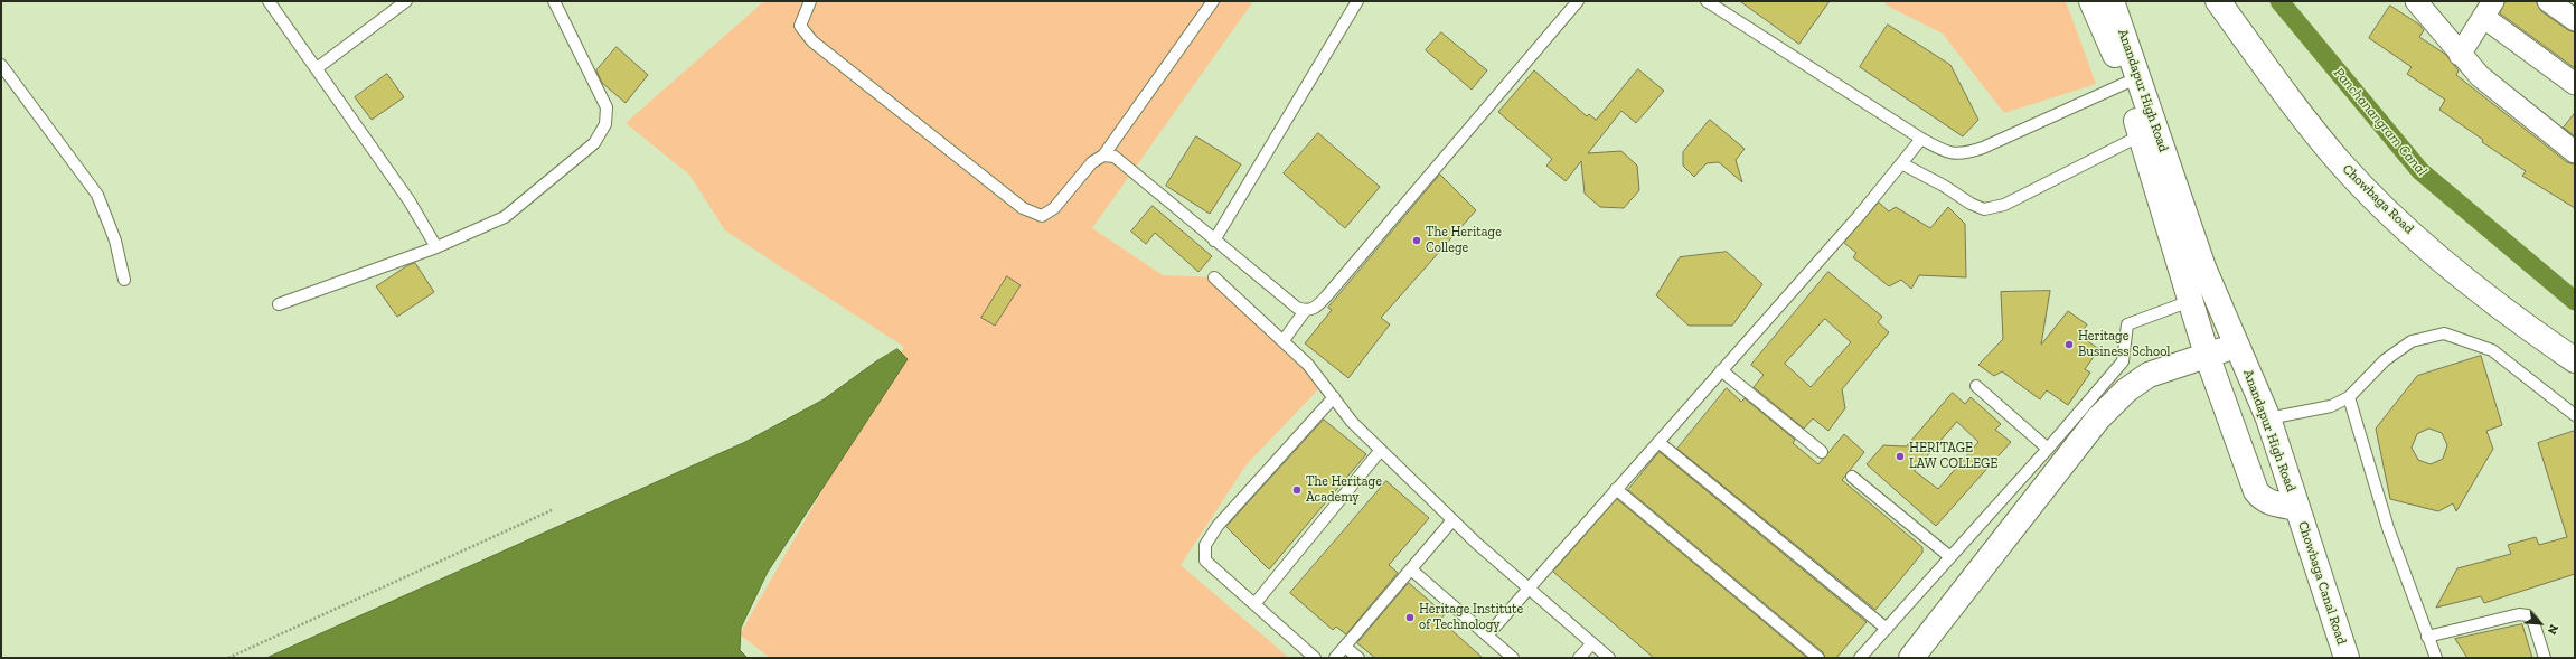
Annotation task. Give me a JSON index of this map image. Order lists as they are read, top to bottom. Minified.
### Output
{"streets":{"main road":["Anandapur High Road","Chowbaga Road","Chowbaga Canal Road"]},"crossings":[["Anandapur High Road","Chowbaga Canal Road"]],"water":["Panchanangram Canal"],"places":["The Heritage College","Heritage Business School","HERITAGE LAW COLLEGE","The Heritage Academy","Heritage Institute of Technology"],"north":"bottom right"}
